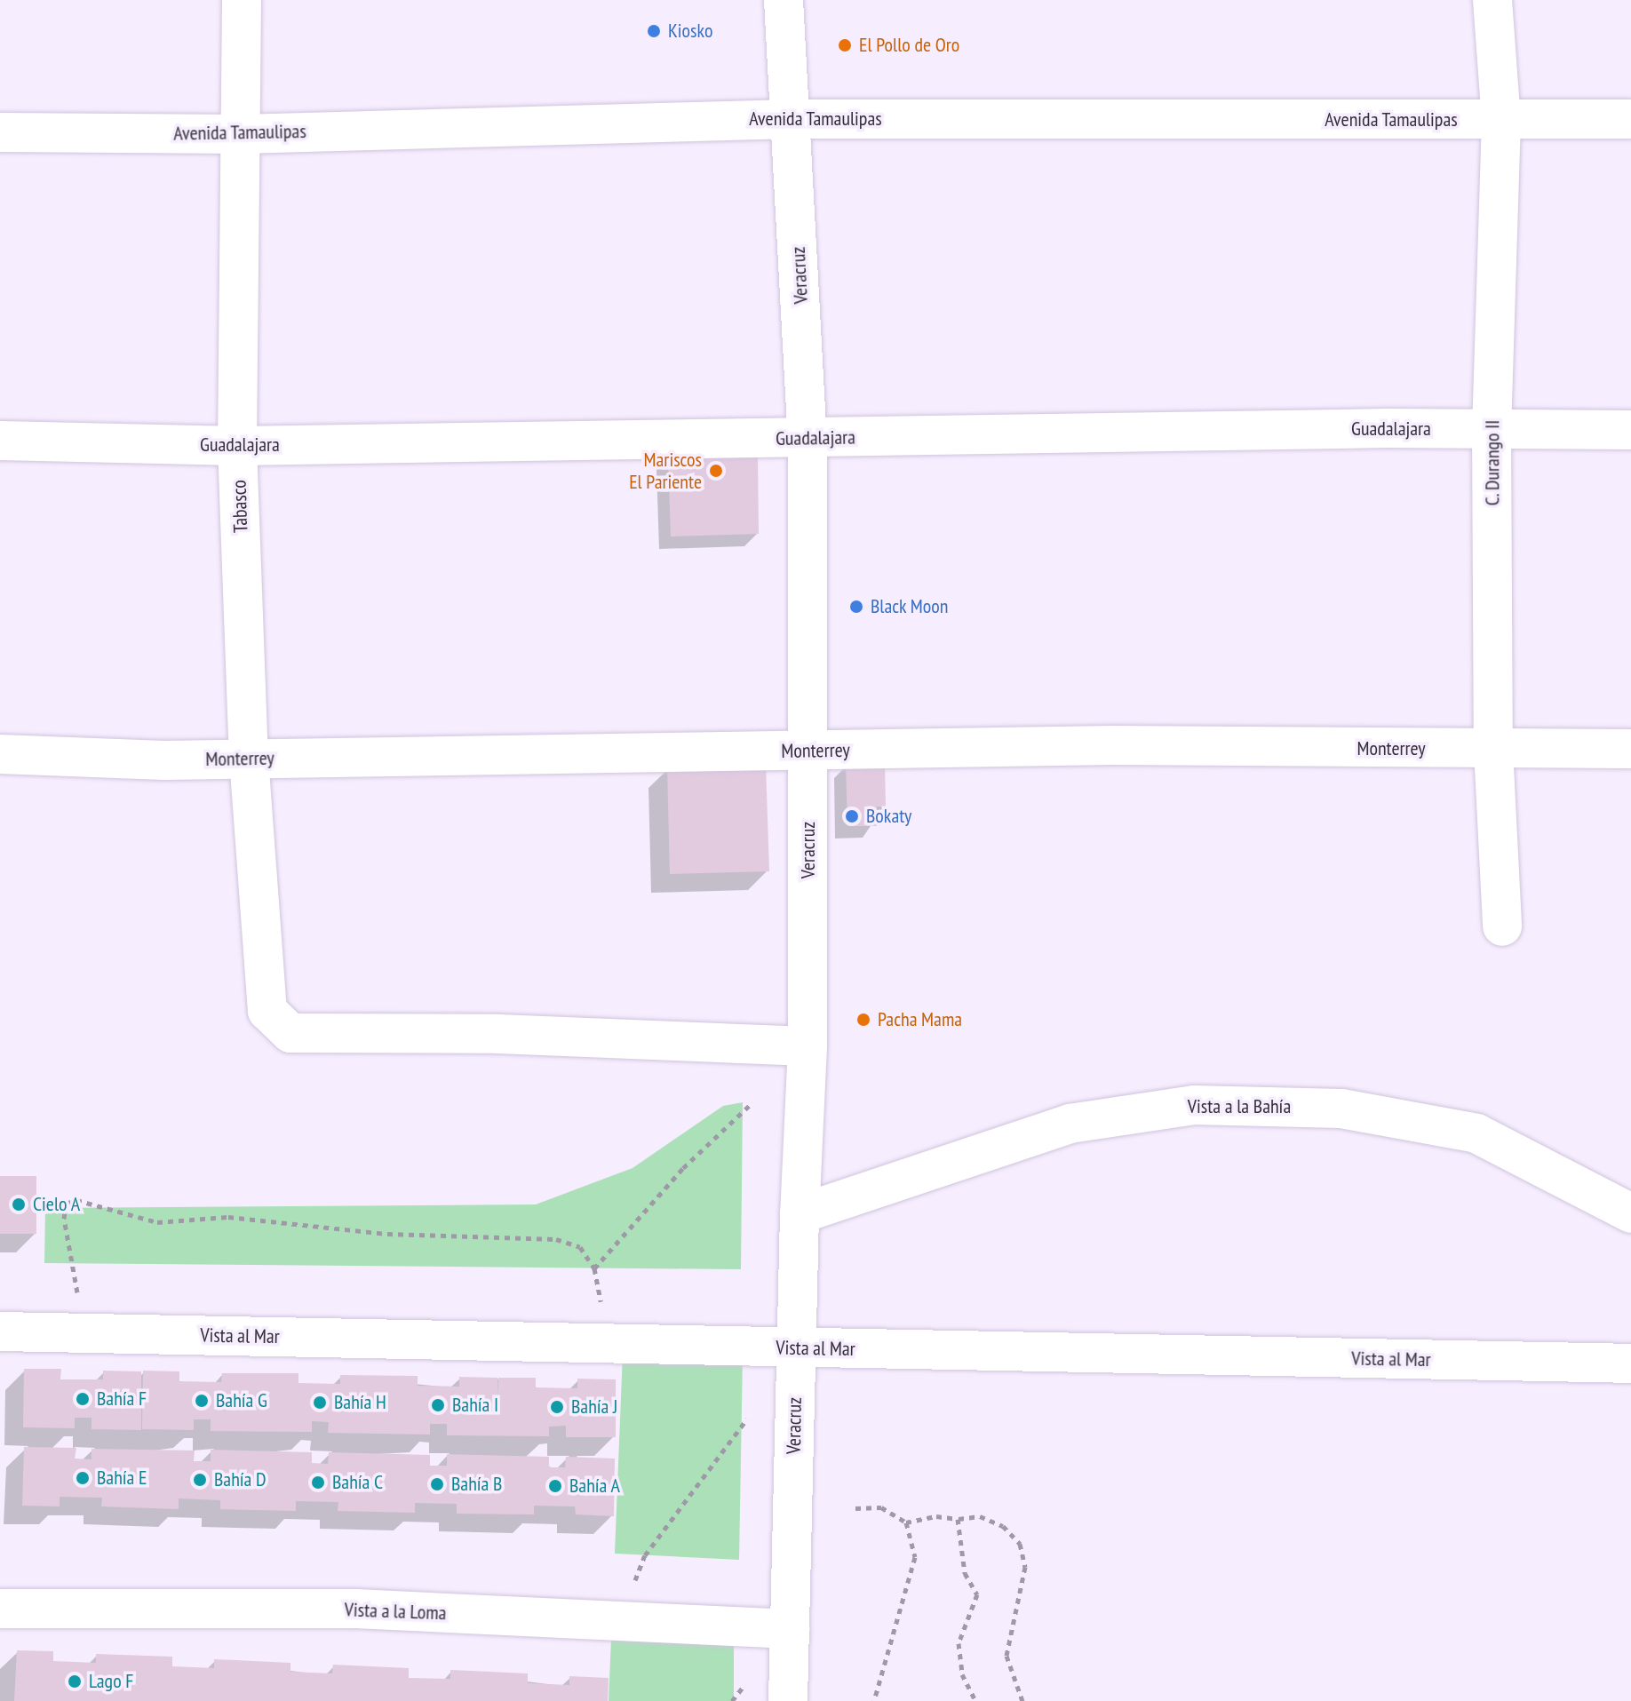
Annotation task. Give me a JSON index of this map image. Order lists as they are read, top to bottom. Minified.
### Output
{"streets":{"street":["Avenida Tamaulipas","Veracruz","Guadalajara","C. Durango II","Tabasco","Monterrey","Vista a la Bahía","Vista al Mar","Vista a la Loma"]},"crossings":[["Avenida Tamaulipas","Veracruz"],["Avenida Tamaulipas","C. Durango II"],["Avenida Tamaulipas","Tabasco"],["Veracruz","Guadalajara"],["Veracruz","Tabasco"],["Veracruz","Monterrey"],["Veracruz","Vista a la Bahía"],["Veracruz","Vista al Mar"],["Veracruz","Vista a la Loma"],["Guadalajara","C. Durango II"],["Guadalajara","Tabasco"],["C. Durango II","Monterrey"],["Tabasco","Monterrey"]],"places":["Kiosko","El Pollo de Oro","Mariscos El Pariente","Black Moon","Bokaty","Pacha Mama","Cielo A","Bahía F","Bahía G","Bahía H","Bahía I","Bahía J","Bahía E","Bahía D","Bahía C","Bahía B","Bahía A","Lago F"]}
